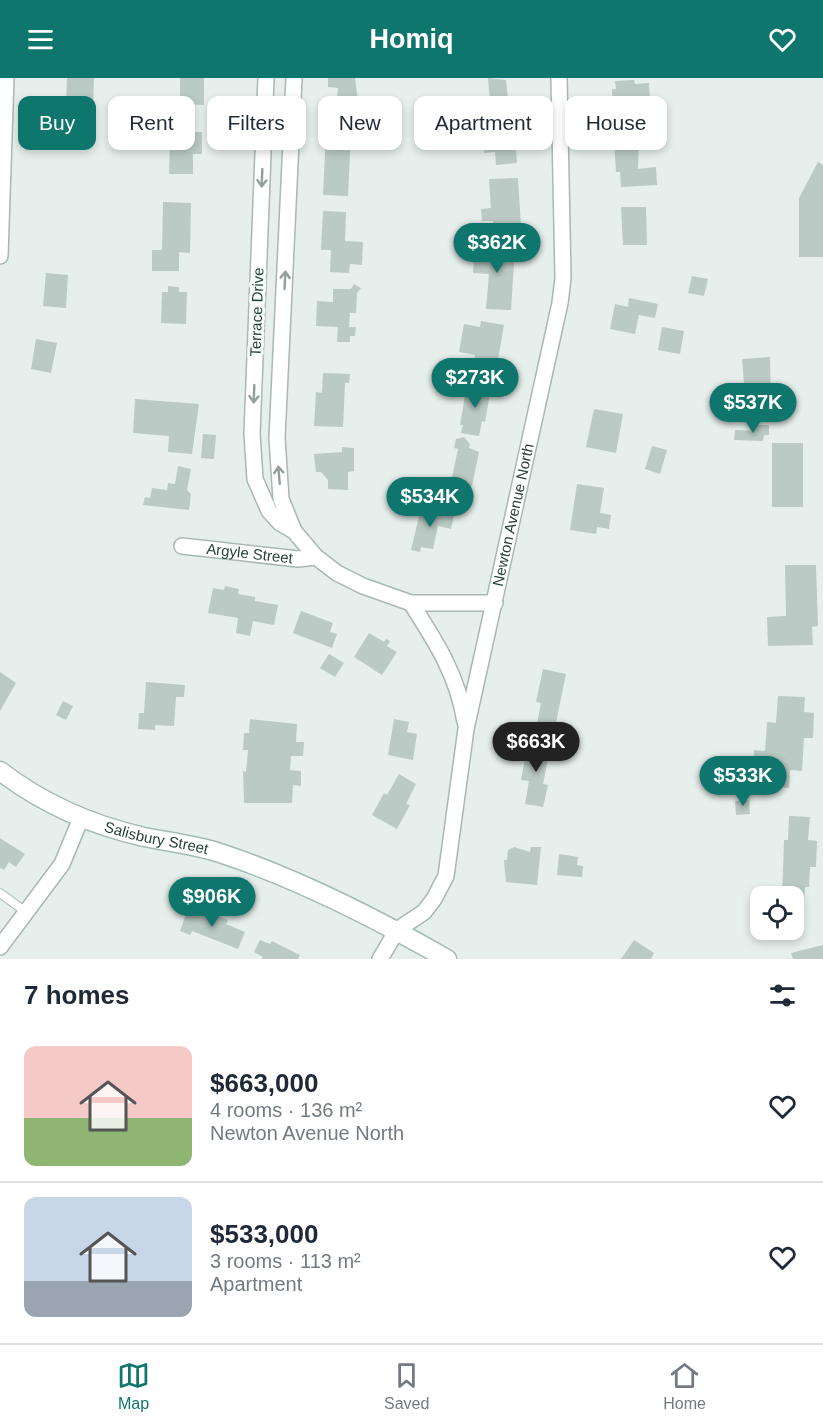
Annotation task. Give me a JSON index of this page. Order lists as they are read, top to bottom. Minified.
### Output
{"streets":{"main road":["Salisbury Street"],"street":["Terrace Drive","Newton Avenue North","Argyle Street"]},"crossings":[["Terrace Drive","Newton Avenue North"],["Terrace Drive","Argyle Street"],["Newton Avenue North","Salisbury Street"]],"page":{"header":"Homiq","chip":["Buy","Rent","Filters","New","Apartment","House"],"price":["$362K","$273K","$537K","$534K","$663K","$533K","$906K"],"heading":"7 homes","list":[{"name":"$663,000","note":"4 rooms · 136 m² · Newton Avenue North"},{"name":"$533,000","note":"3 rooms · 113 m² · Apartment"}],"tabs":["Map","Saved","Home"]}}
